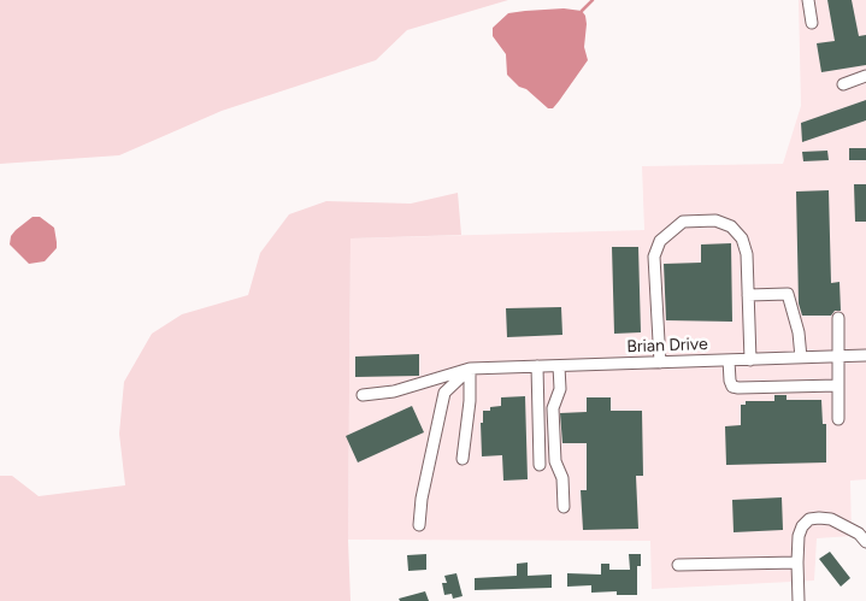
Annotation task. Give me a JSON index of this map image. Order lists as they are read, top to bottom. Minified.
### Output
{"streets":{"street":["Brian Drive"]}}
